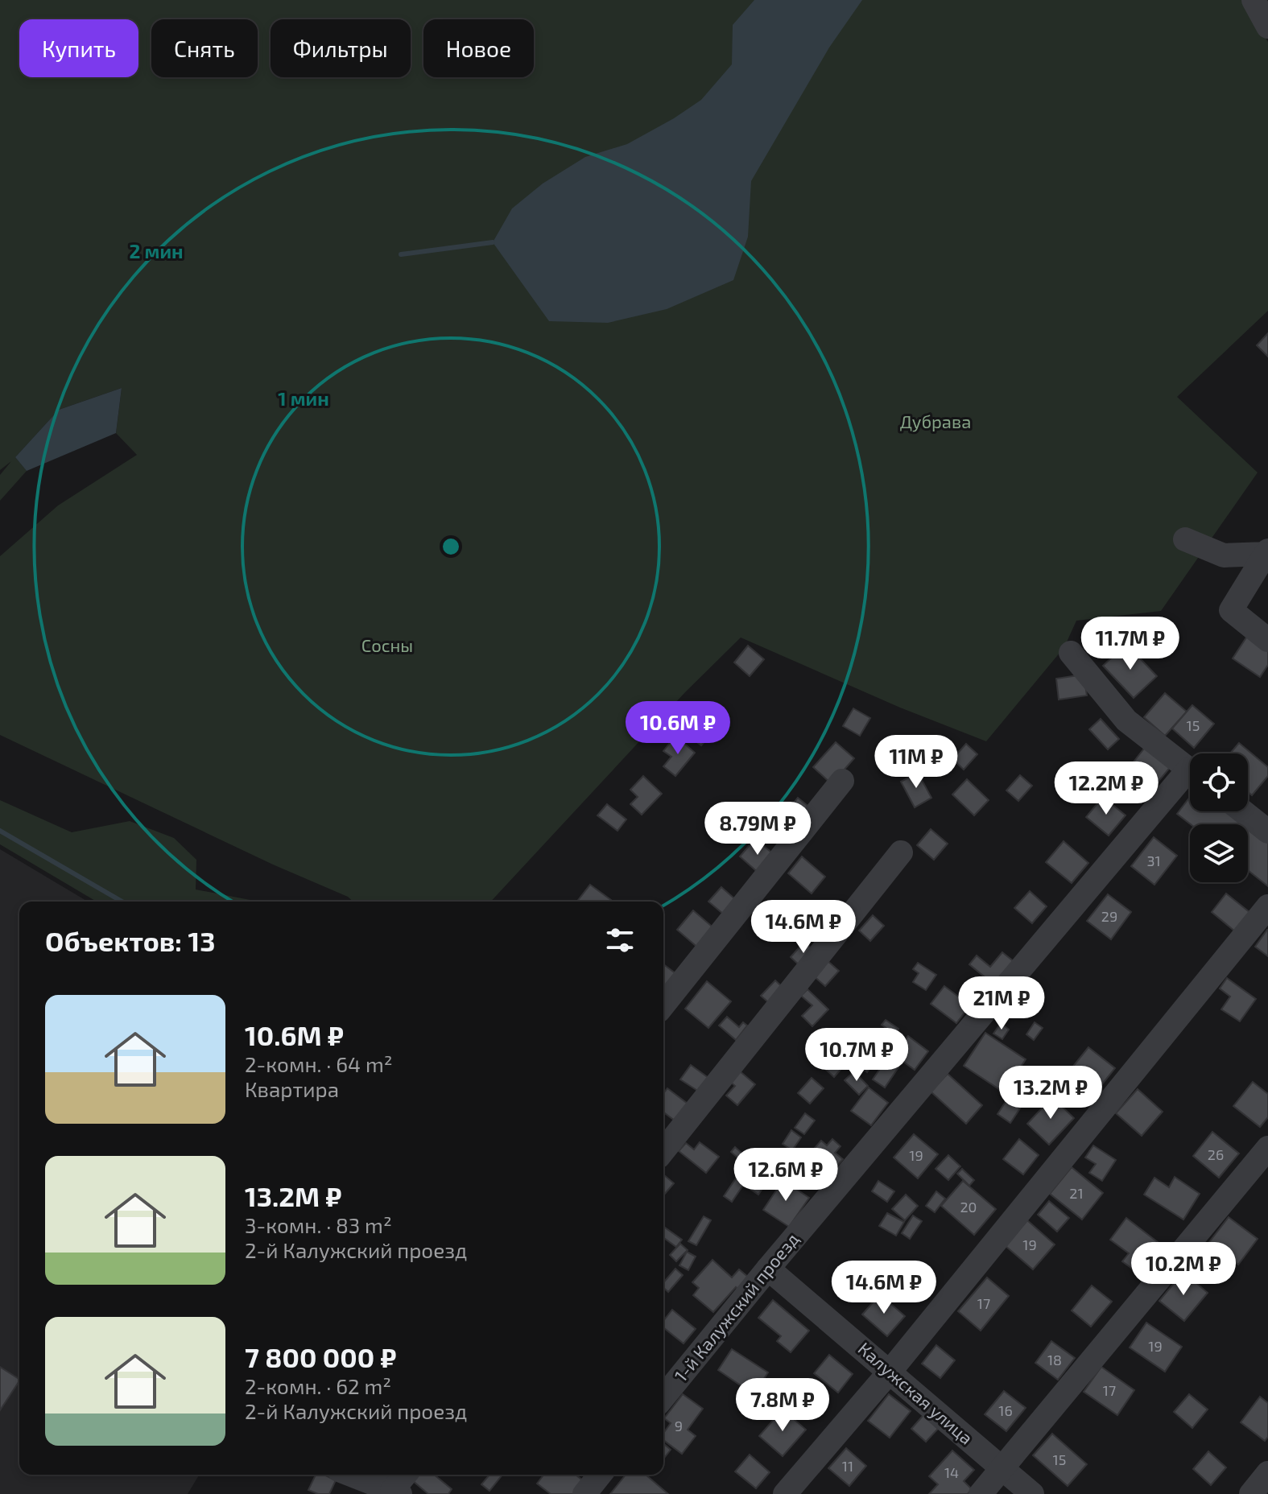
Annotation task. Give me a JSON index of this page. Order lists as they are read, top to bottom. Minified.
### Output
{"streets":{"street":["1-й Калужский проезд","Калужская улица"]},"crossings":[["1-й Калужский проезд","Калужская улица"]],"parks":["Дубрава","Сосны"],"house_numbers":["15","31","29","26","19","21","20","19","17","19","18","17","16","9","15","11","14"],"page":{"chip":["Купить","Снять","Фильтры","Новое"],"price":["11.7M ₽","10.6M ₽","11M ₽","12.2M ₽","8.79M ₽","14.6M ₽","21M ₽","10.7M ₽","13.2M ₽","12.6M ₽","10.2M ₽","14.6M ₽","7.8M ₽"],"heading":"Объектов: 13","list":[{"name":"10.6M ₽","note":"2-комн. · 64 m² · Квартира"},{"name":"13.2M ₽","note":"3-комн. · 83 m² · 2-й Калужский проезд"},{"name":"7 800 000 ₽","note":"2-комн. · 62 m² · 2-й Калужский проезд"}]},"rings":["2 мин","1 мин"]}
